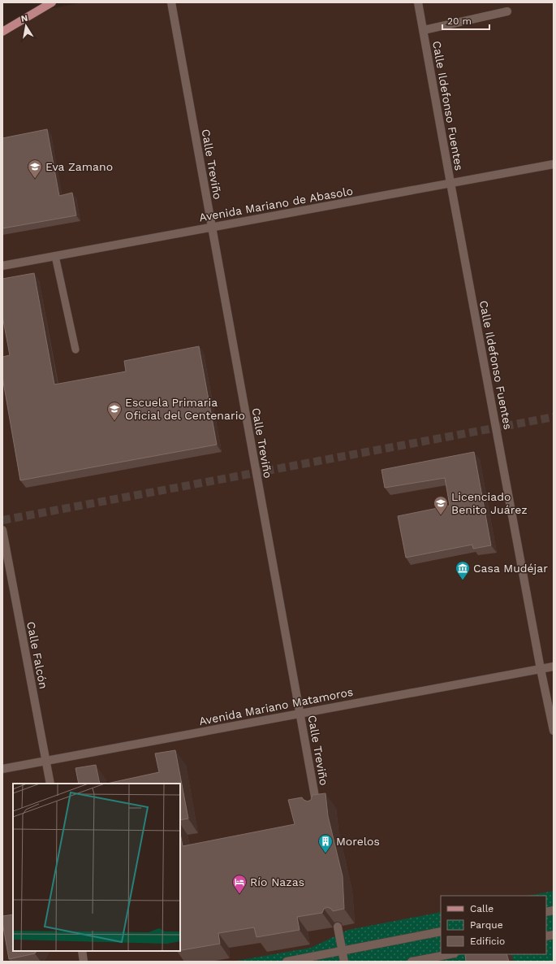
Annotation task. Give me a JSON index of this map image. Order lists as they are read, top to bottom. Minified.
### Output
{"streets":{"street":["Calle Ildefonso Fuentes","Calle Treviño","Avenida Mariano de Abasolo","Calle Falcón","Avenida Mariano Matamoros"]},"crossings":[["Calle Ildefonso Fuentes","Avenida Mariano de Abasolo"],["Calle Ildefonso Fuentes","Avenida Mariano Matamoros"],["Calle Treviño","Avenida Mariano de Abasolo"],["Calle Treviño","Avenida Mariano Matamoros"],["Calle Falcón","Avenida Mariano Matamoros"]],"places":{"school or university":["Eva Zamano","Escuela Primaria Oficial del Centenario","Licenciado Benito Juárez"],"museum":["Casa Mudéjar"],"building":["Morelos"],"hotel":["Río Nazas"]},"legend":["Calle","Parque","Edificio"],"scale_bar":"20 m","north":"top"}
